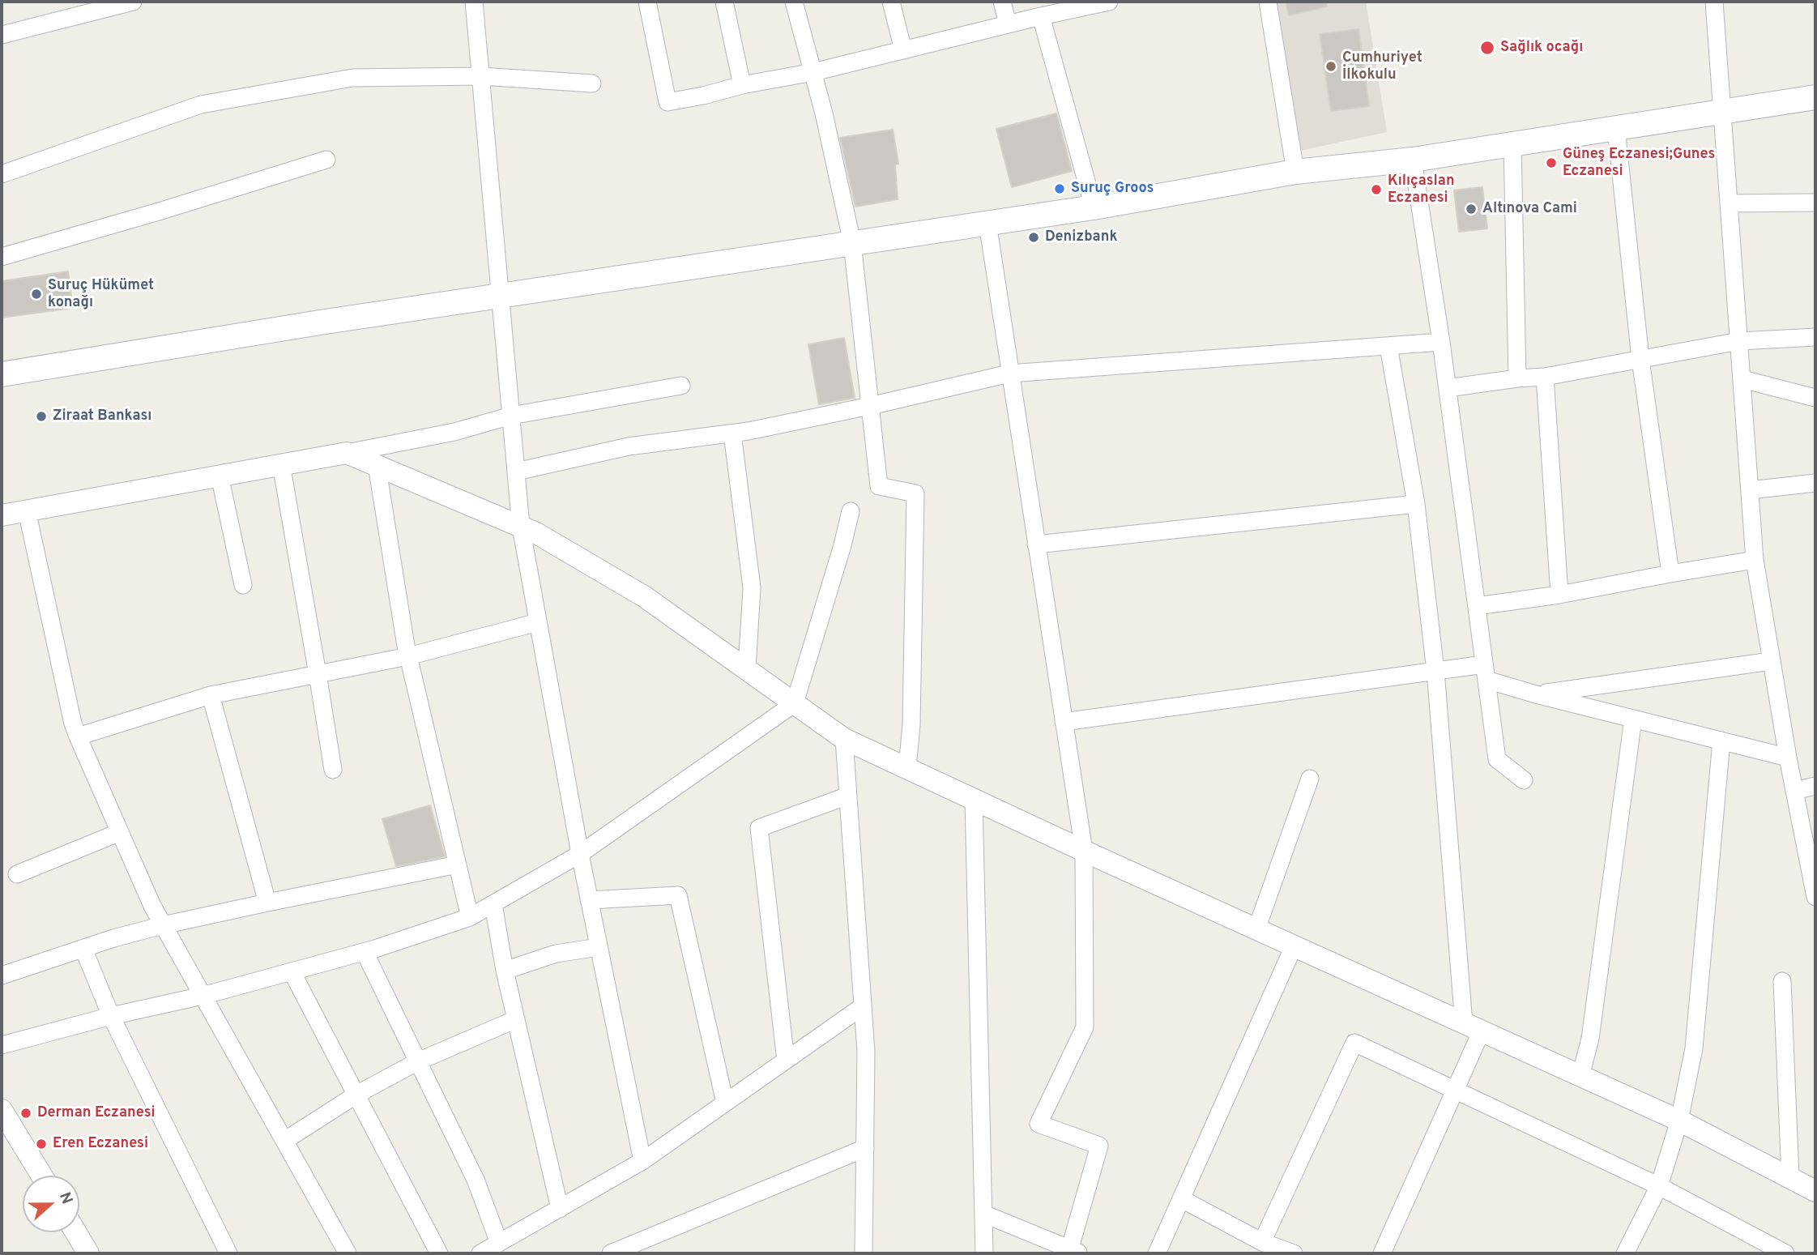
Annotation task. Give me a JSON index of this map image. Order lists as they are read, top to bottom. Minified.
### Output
{"places":["Sağlık ocağı","Cumhuriyet İlkokulu","Güneş Eczanesi;Gunes Eczanesi","Suruç Groos","Kılıçaslan Eczanesi","Altınova Cami","Denizbank","Suruç Hükümet konağı","Ziraat Bankası","Derman Eczanesi","Eren Eczanesi"],"north":"right"}
